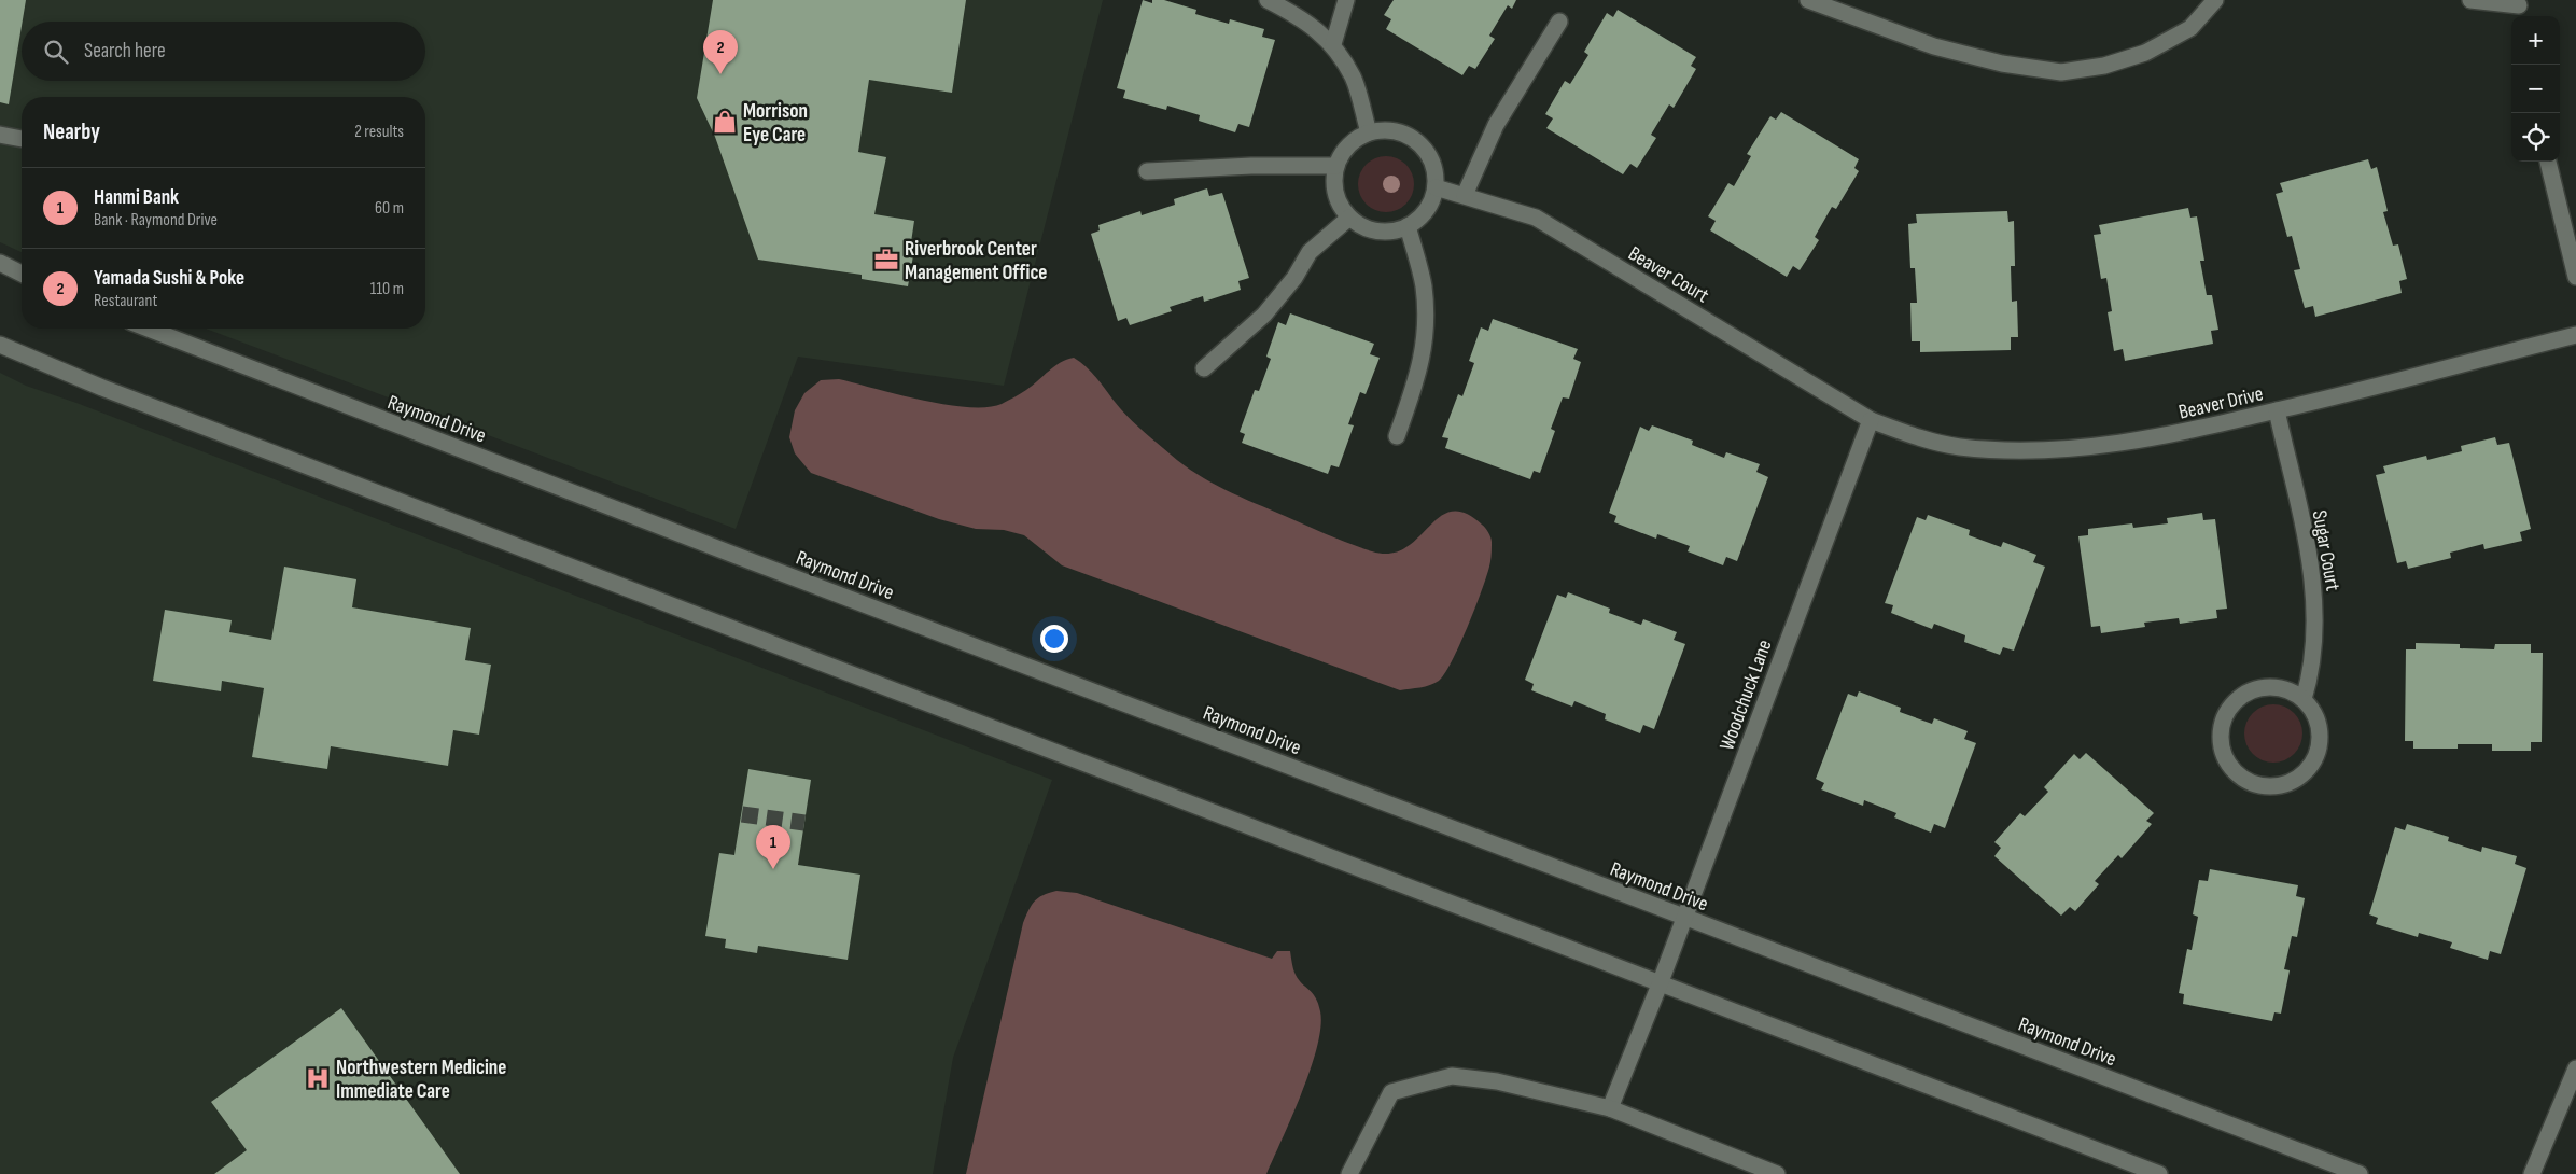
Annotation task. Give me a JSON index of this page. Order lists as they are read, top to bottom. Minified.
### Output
{"streets":{"street":["Beaver Court","Beaver Drive","Raymond Drive","Sugar Court","Woodchuck Lane"]},"crossings":[["Beaver Court","Beaver Drive"],["Beaver Court","Woodchuck Lane"],["Beaver Drive","Sugar Court"],["Beaver Drive","Woodchuck Lane"],["Raymond Drive","Woodchuck Lane"]],"places":{"shop":["Morrison Eye Care"],"office":["Riverbrook Center Management Office"],"hospital":["Northwestern Medicine Immediate Care"]},"page":{"map_buttons":["+","−"],"search":"Search here","pins":["2","1"],"heading":["Nearby","2 results"],"list":[{"mark":"1","name":"Hanmi Bank","note":"Bank · Raymond Drive","value":"60 m"},{"mark":"2","name":"Yamada Sushi & Poke","note":"Restaurant","value":"110 m"}]}}
